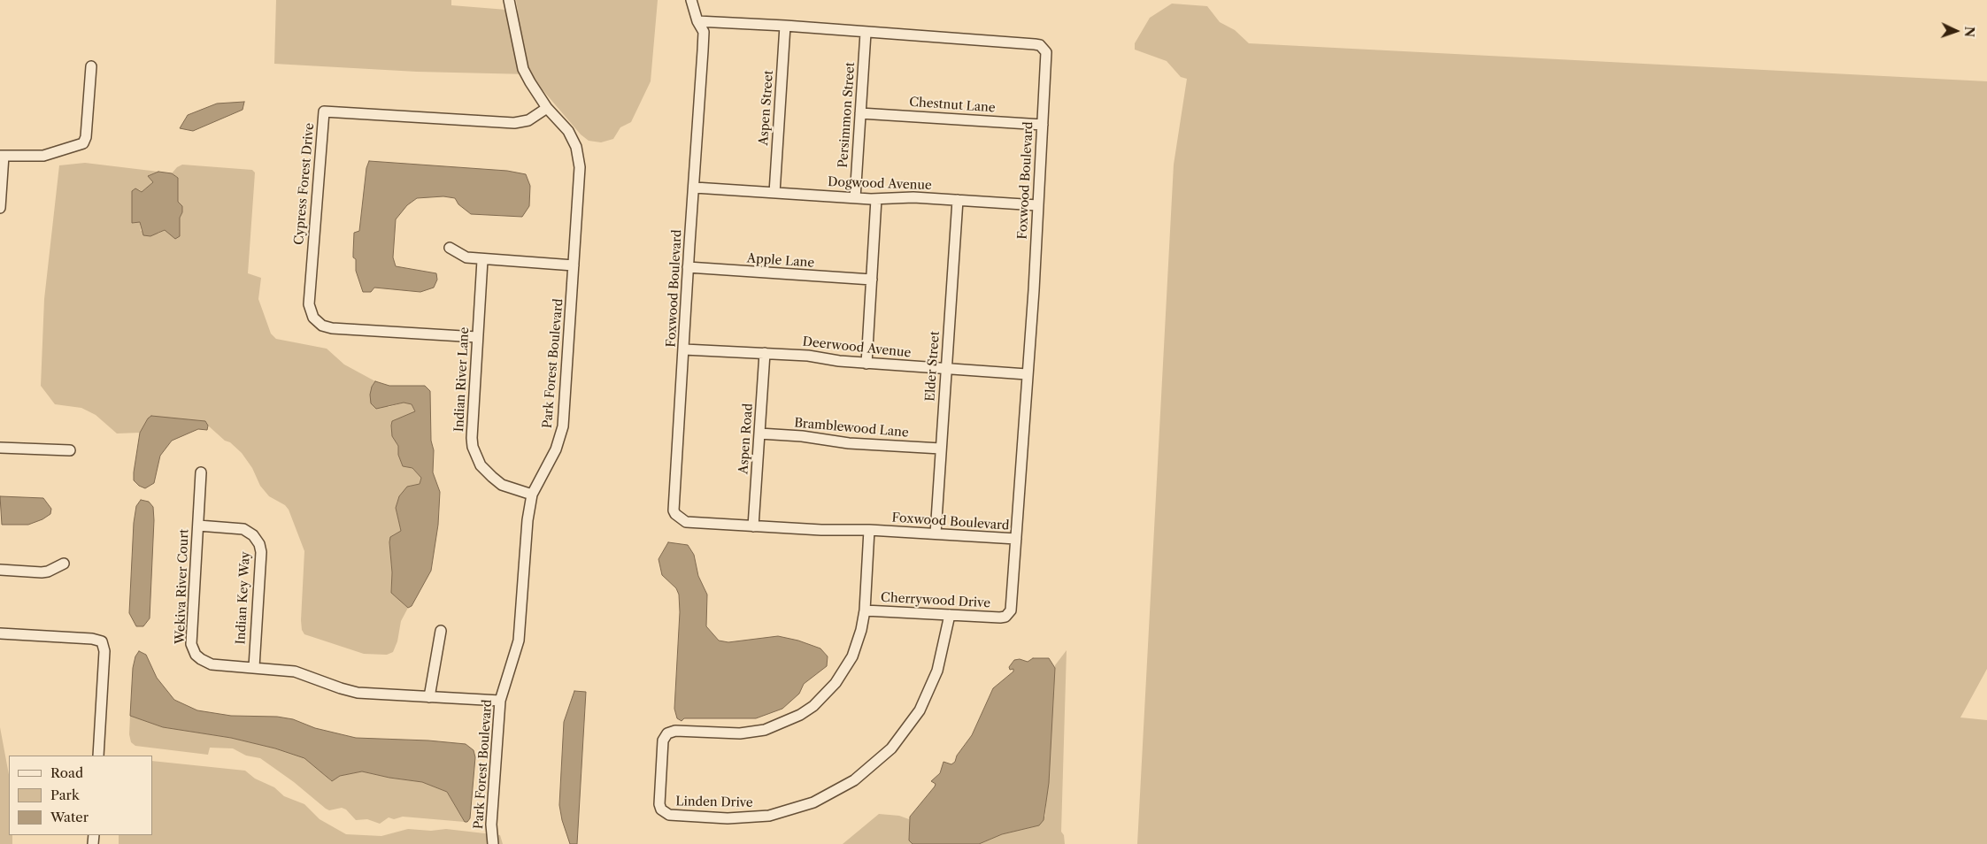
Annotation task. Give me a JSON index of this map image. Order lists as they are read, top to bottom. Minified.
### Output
{"streets":{"street":["Chestnut Lane","Aspen Street","Persimmon Street","Foxwood Boulevard","Cypress Forest Drive","Dogwood Avenue","Apple Lane","Deerwood Avenue","Park Forest Boulevard","Elder Street","Indian River Lane","Bramblewood Lane","Aspen Road","Wekiva River Court","Indian Key Way","Cherrywood Drive","Linden Drive"]},"crossings":[["Chestnut Lane","Persimmon Street"],["Chestnut Lane","Foxwood Boulevard"],["Aspen Street","Foxwood Boulevard"],["Aspen Street","Dogwood Avenue"],["Persimmon Street","Foxwood Boulevard"],["Persimmon Street","Dogwood Avenue"],["Foxwood Boulevard","Dogwood Avenue"],["Foxwood Boulevard","Apple Lane"],["Foxwood Boulevard","Deerwood Avenue"],["Foxwood Boulevard","Elder Street"],["Foxwood Boulevard","Aspen Road"],["Foxwood Boulevard","Cherrywood Drive"],["Foxwood Boulevard","Linden Drive"],["Cypress Forest Drive","Park Forest Boulevard"],["Cypress Forest Drive","Indian River Lane"],["Dogwood Avenue","Elder Street"],["Deerwood Avenue","Elder Street"],["Deerwood Avenue","Aspen Road"],["Park Forest Boulevard","Indian River Lane"],["Park Forest Boulevard","Wekiva River Court"],["Elder Street","Bramblewood Lane"],["Bramblewood Lane","Aspen Road"],["Wekiva River Court","Indian Key Way"],["Cherrywood Drive","Linden Drive"]],"legend":["Road","Park","Water"],"north":"right"}
